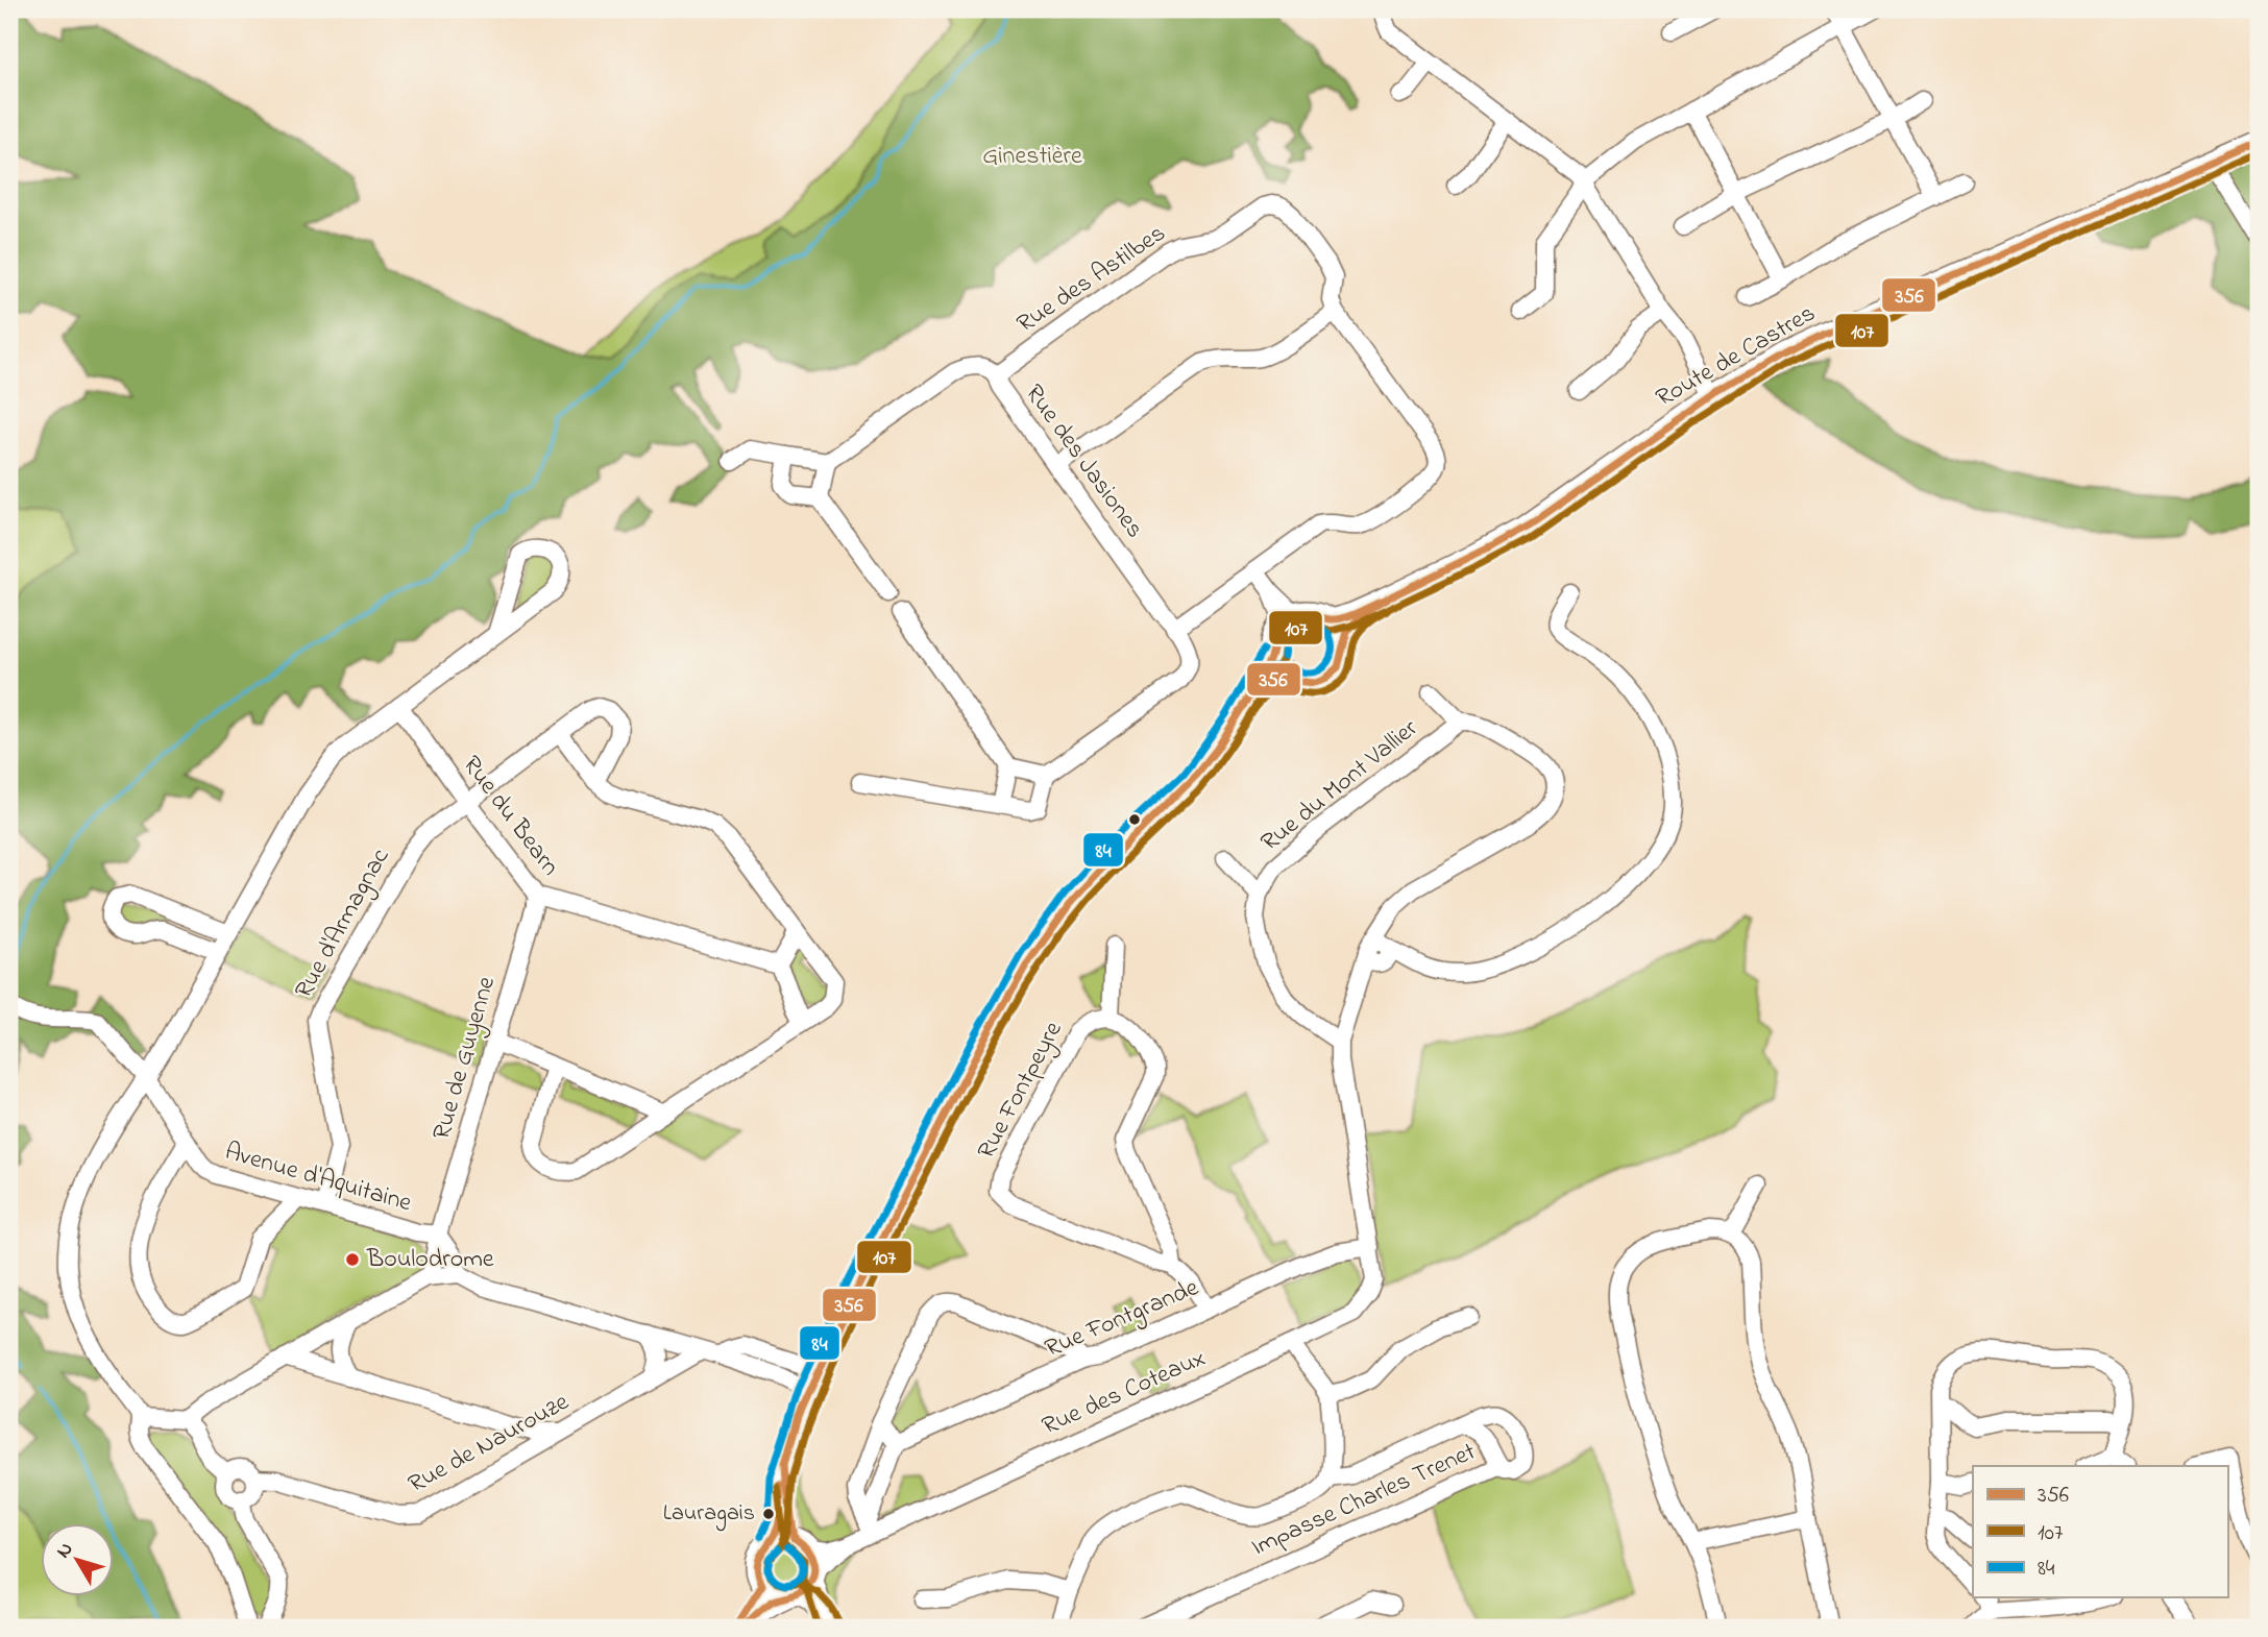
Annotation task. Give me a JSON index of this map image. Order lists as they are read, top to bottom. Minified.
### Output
{"streets":{"main road":["Route de Castres"],"street":["Rue des Astilbes","Rue des Jasiones","Rue du Mont Vallier","Rue du Bearn","Rue d'Armagnac","Rue de Guyenne","Rue Fontpeyre","Avenue d'Aquitaine","Rue Fontgrande","Rue des Coteaux","Rue de Naurouze","Impasse Charles Trenet"]},"crossings":[["Rue des Astilbes","Rue des Jasiones"],["Rue du Mont Vallier","Rue des Coteaux"],["Rue du Bearn","Rue d'Armagnac"],["Rue du Bearn","Rue de Guyenne"],["Rue d'Armagnac","Avenue d'Aquitaine"],["Rue de Guyenne","Avenue d'Aquitaine"],["Rue Fontpeyre","Rue Fontgrande"],["Rue Fontgrande","Rue des Coteaux"]],"parks":["Ginestière"],"places":["Boulodrome","Lauragais"],"lines":["transit line 356","transit line 107","transit line 84"],"legend":["356","107","84"],"north":"top left"}
